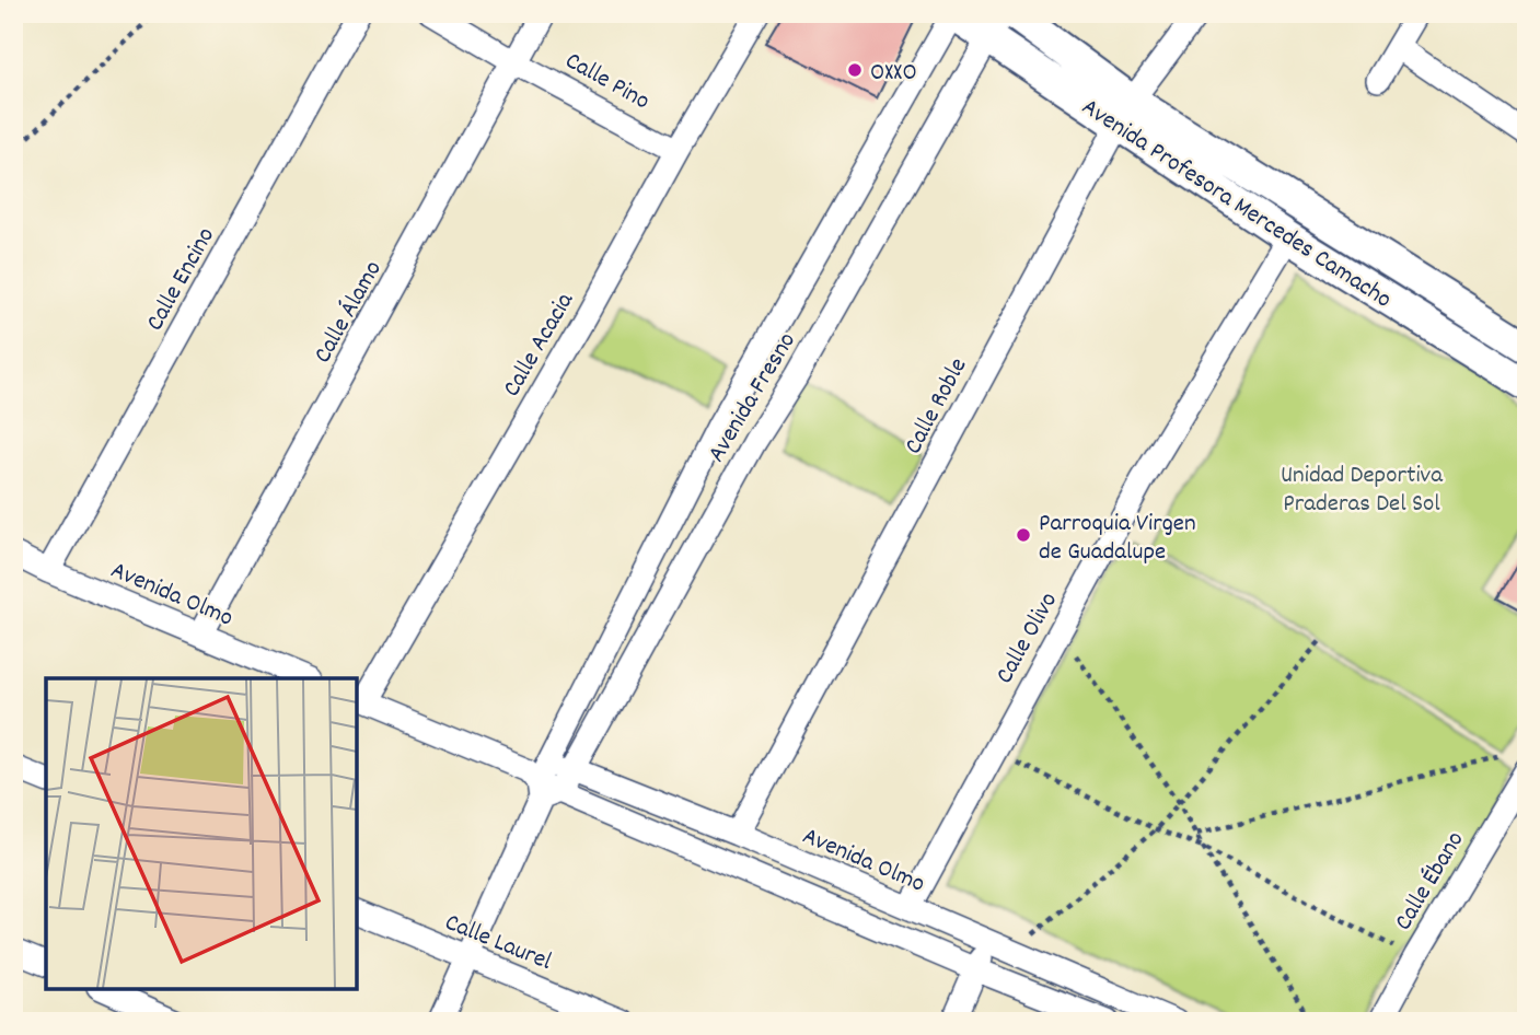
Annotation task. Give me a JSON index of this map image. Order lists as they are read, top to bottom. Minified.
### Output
{"streets":{"street":["Calle Pino","Avenida Profesora Mercedes Camacho","Calle Encino","Calle Álamo","Calle Acacia","Avenida Fresno","Calle Roble","Avenida Olmo","Calle Olivo","Calle Ébano","Calle Laurel"]},"crossings":[["Calle Pino","Calle Álamo"],["Calle Pino","Calle Acacia"],["Avenida Profesora Mercedes Camacho","Avenida Fresno"],["Avenida Profesora Mercedes Camacho","Calle Roble"],["Avenida Profesora Mercedes Camacho","Calle Olivo"],["Calle Encino","Avenida Olmo"],["Calle Álamo","Avenida Olmo"],["Avenida Fresno","Avenida Olmo"],["Avenida Fresno","Calle Laurel"],["Calle Roble","Avenida Olmo"],["Avenida Olmo","Calle Olivo"]],"parks":["Unidad Deportiva Praderas Del Sol"],"places":["OXXO","Parroquia Virgen de Guadalupe"]}
